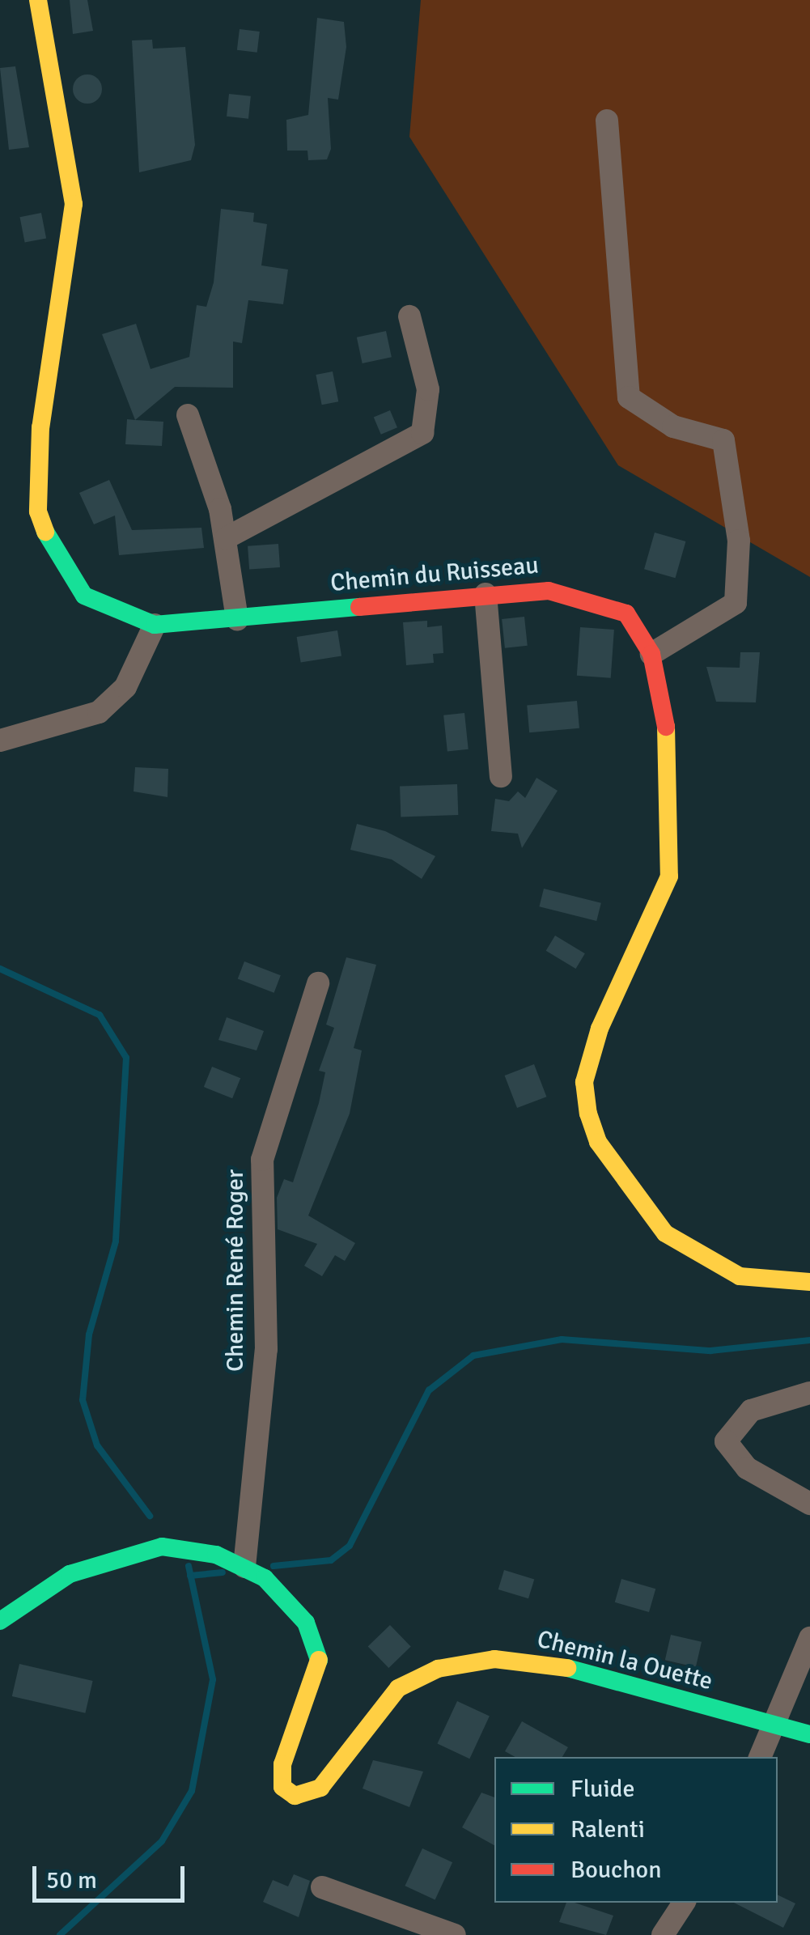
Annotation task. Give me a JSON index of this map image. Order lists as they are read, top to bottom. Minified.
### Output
{"streets":{"street":["Chemin du Ruisseau","Chemin René Roger","Chemin la Ouette"]},"crossings":[["Chemin René Roger","Chemin la Ouette"]],"legend":["Fluide","Ralenti","Bouchon"],"scale_bar":"50 m"}
